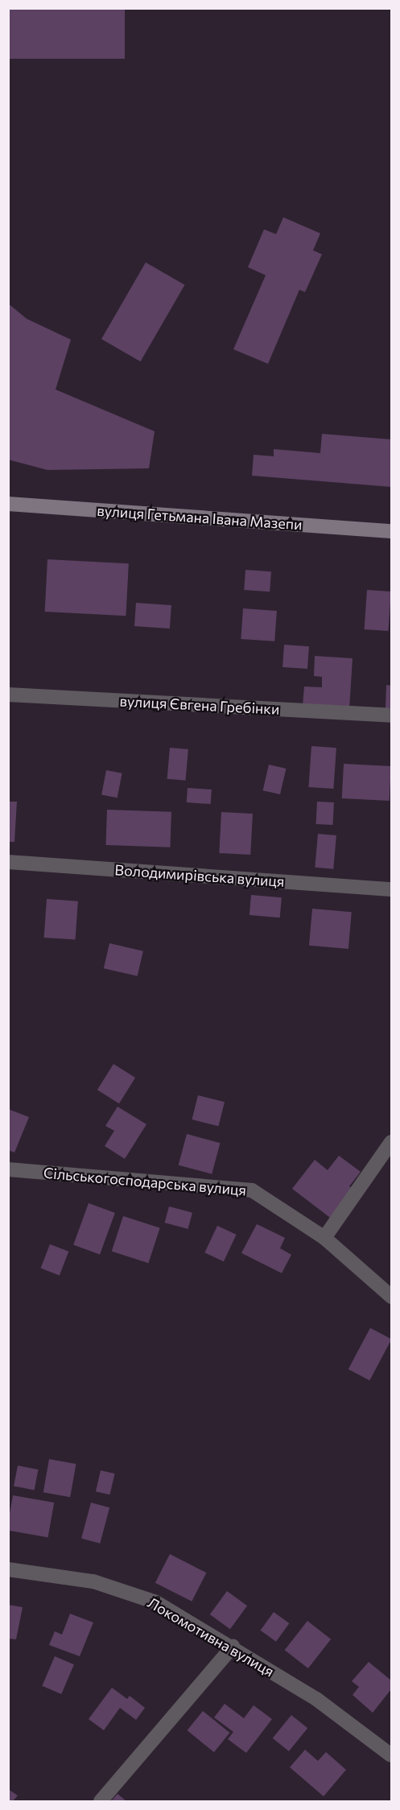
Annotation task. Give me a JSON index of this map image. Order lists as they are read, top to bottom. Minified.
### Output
{"streets":{"main road":["вулиця Гетьмана Івана Мазепи"],"street":["вулиця Євгена Гребінки","Володимирівська вулиця","Сільськогосподарська вулиця","Локомотивна вулиця"]}}
